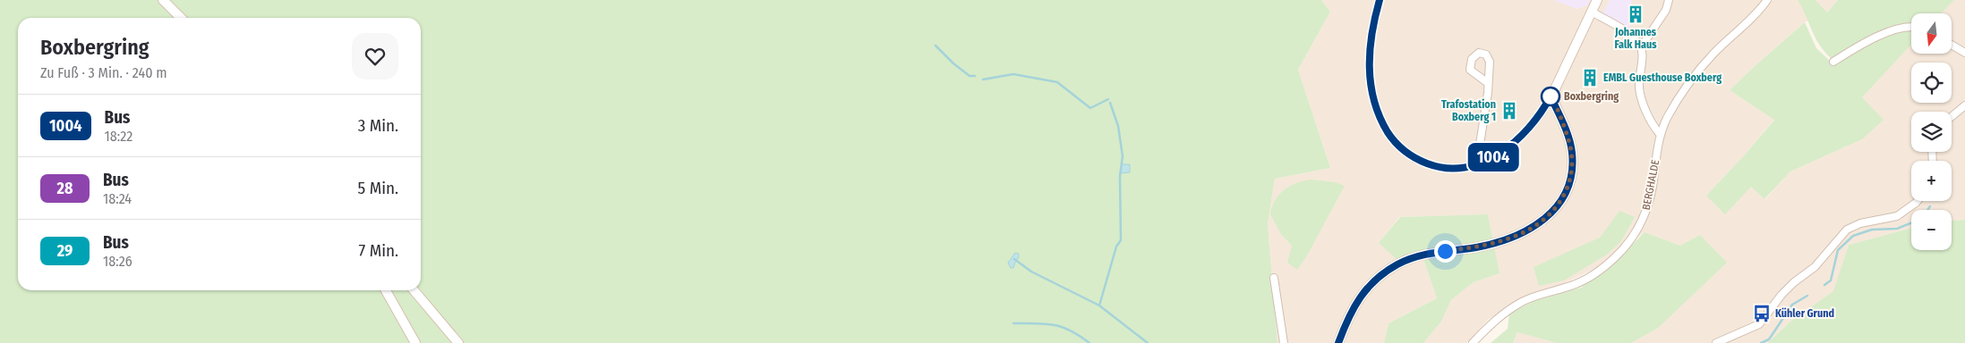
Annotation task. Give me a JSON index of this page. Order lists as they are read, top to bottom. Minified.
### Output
{"streets":{"street":["BERGHALDE"]},"places":{"building":["Johannes Falk Haus","EMBL Guesthouse Boxberg","Trafostation Boxberg 1"],"other":["Boxbergring"],"bus stop":["Kühler Grund"]},"lines":["bus line 1004"],"north":"bottom","page":{"on_map":"1004","map_buttons":["+","−"],"heading":["Boxbergring","Zu Fuß · 3 Min. · 240 m"],"list":[{"mark":"1004","name":"Bus","note":"18:22","value":"3 Min."},{"mark":"28","name":"Bus","note":"18:24","value":"5 Min."},{"mark":"29","name":"Bus","note":"18:26","value":"7 Min."}]}}
